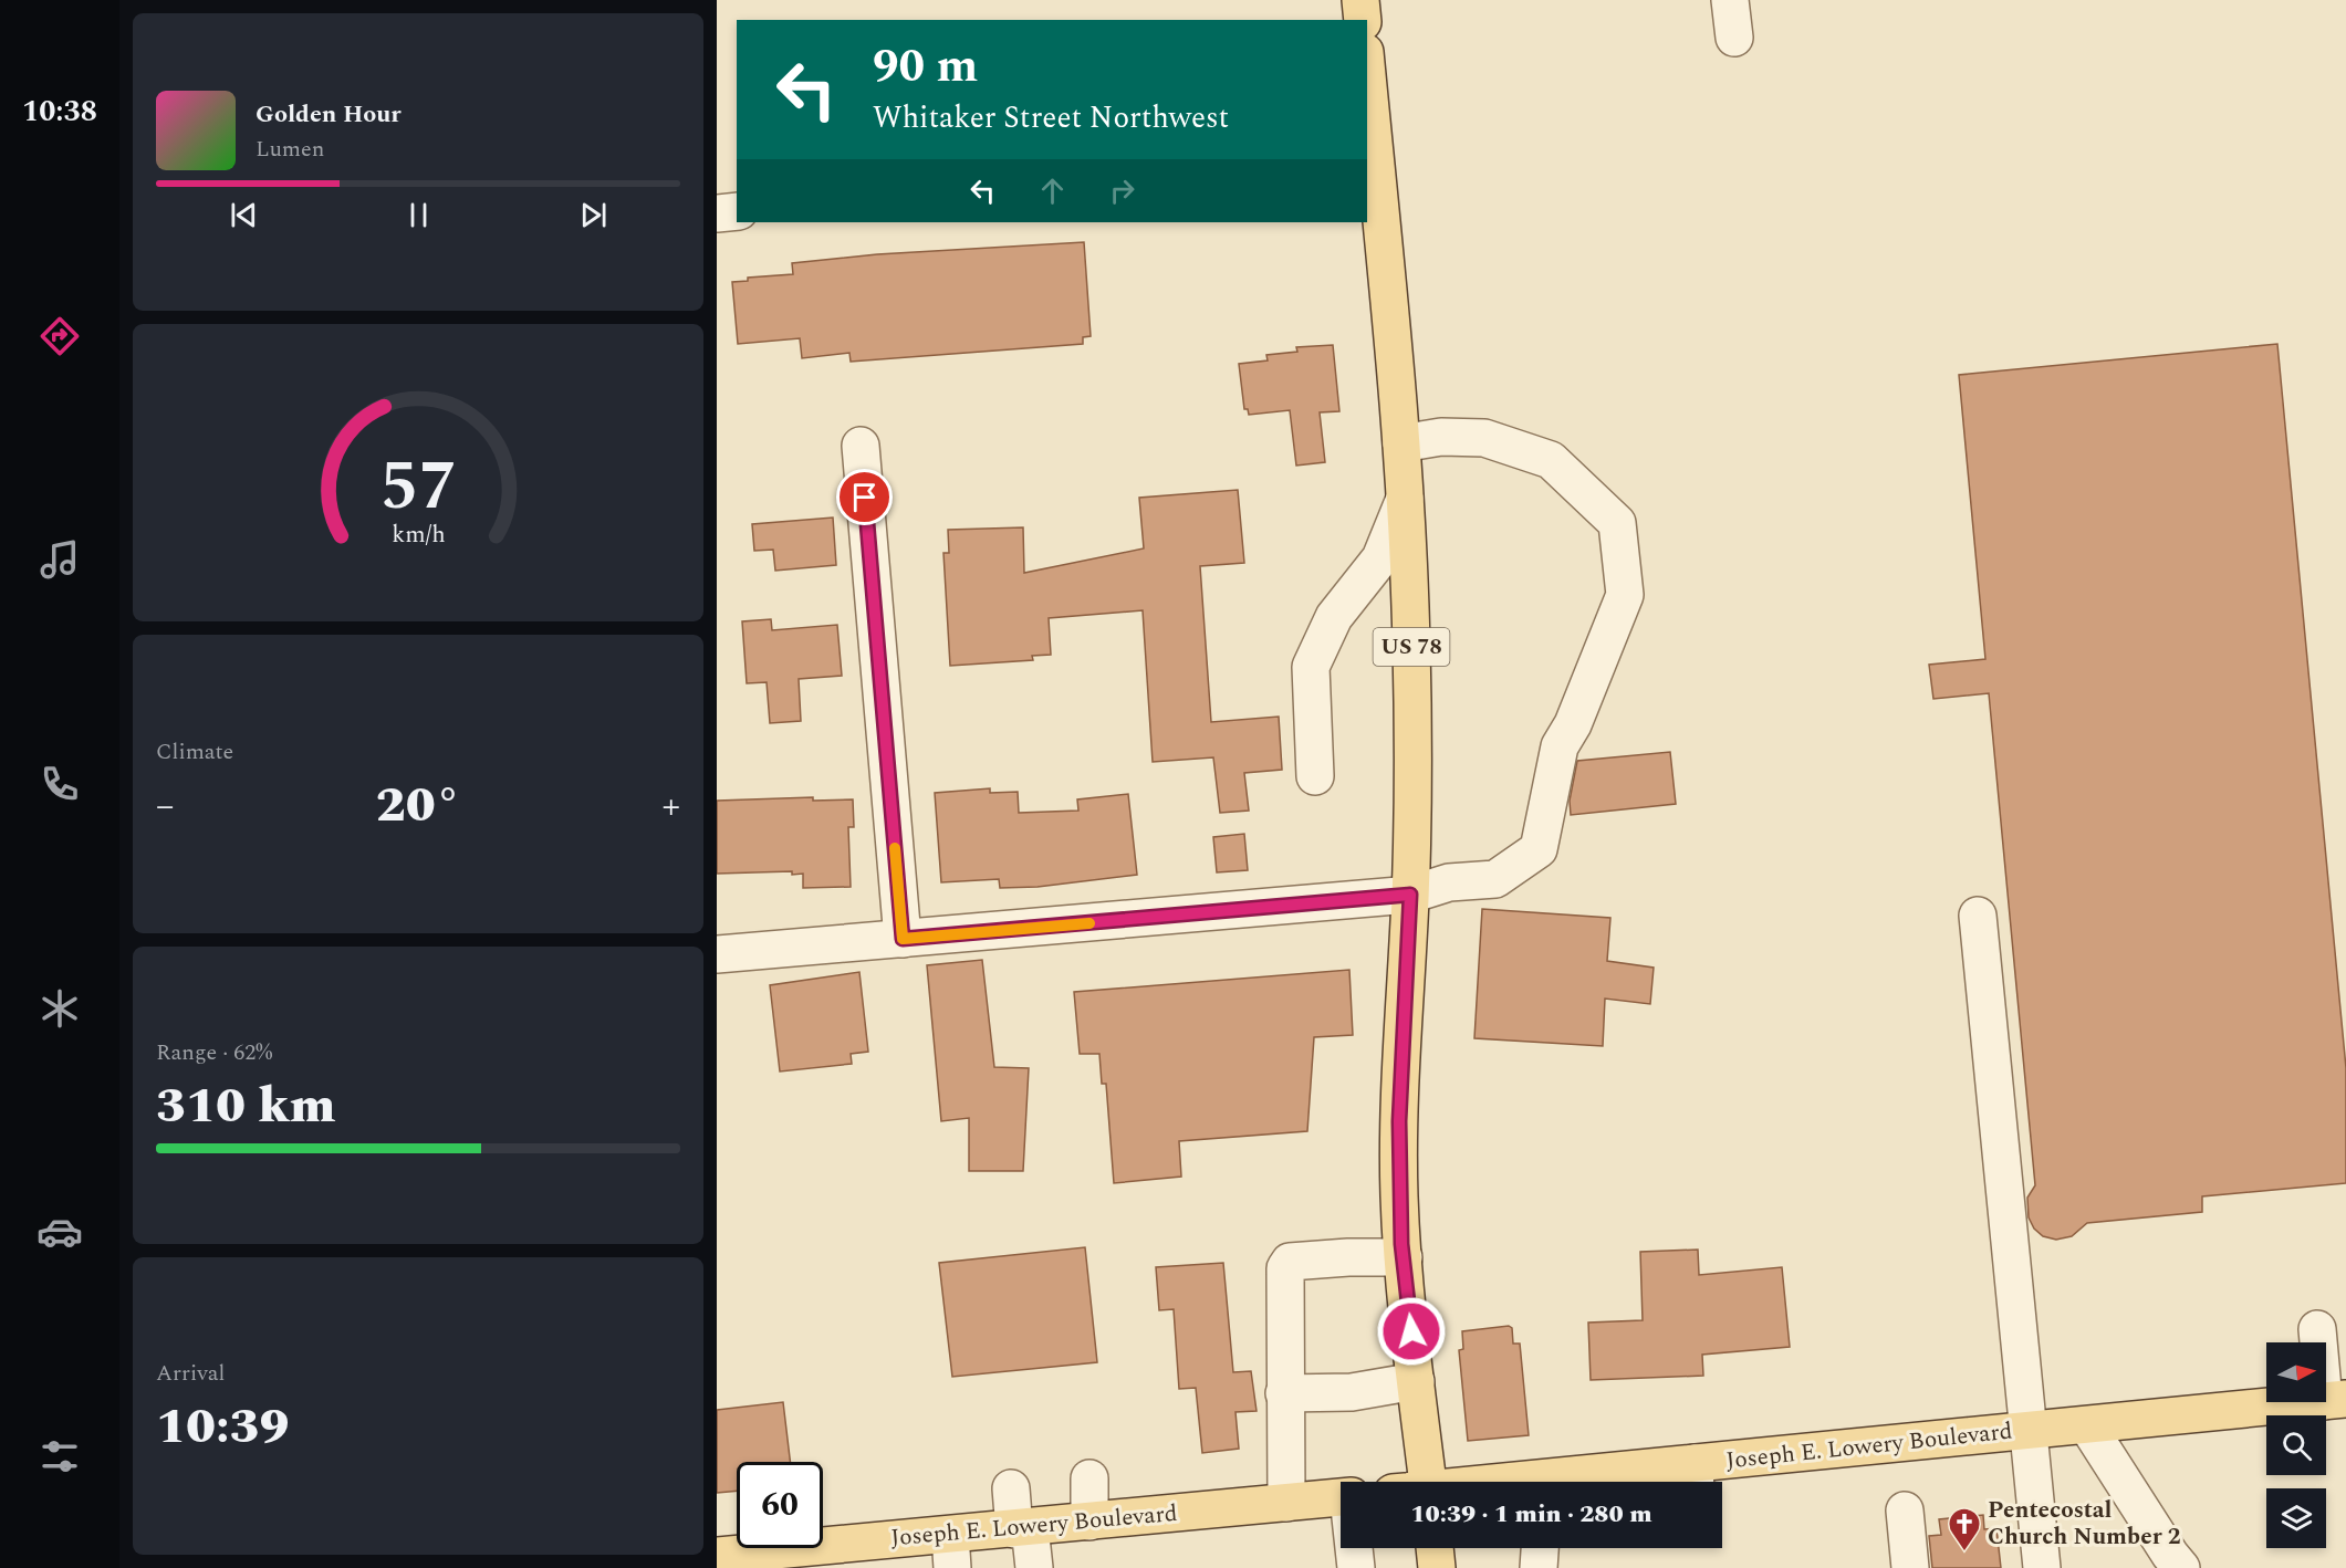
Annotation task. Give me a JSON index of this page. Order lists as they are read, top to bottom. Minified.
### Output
{"streets":{"main road":["US 78","Joseph E. Lowery Boulevard"]},"places":{"church":["Pentecostal Church Number 2"]},"north":"right","page":{"tabs":"10:38","turn":["90 m","Whitaker Street Northwest"],"song":["Golden Hour","Lumen"],"tile":["Climate",["Range · 62%","310 km"],["Arrival","10:39"]],"heat":["−","20°","+"],"limit":"60","trip":"10:39 · 1 min · 280 m","gauge":["57","km/h"]}}
